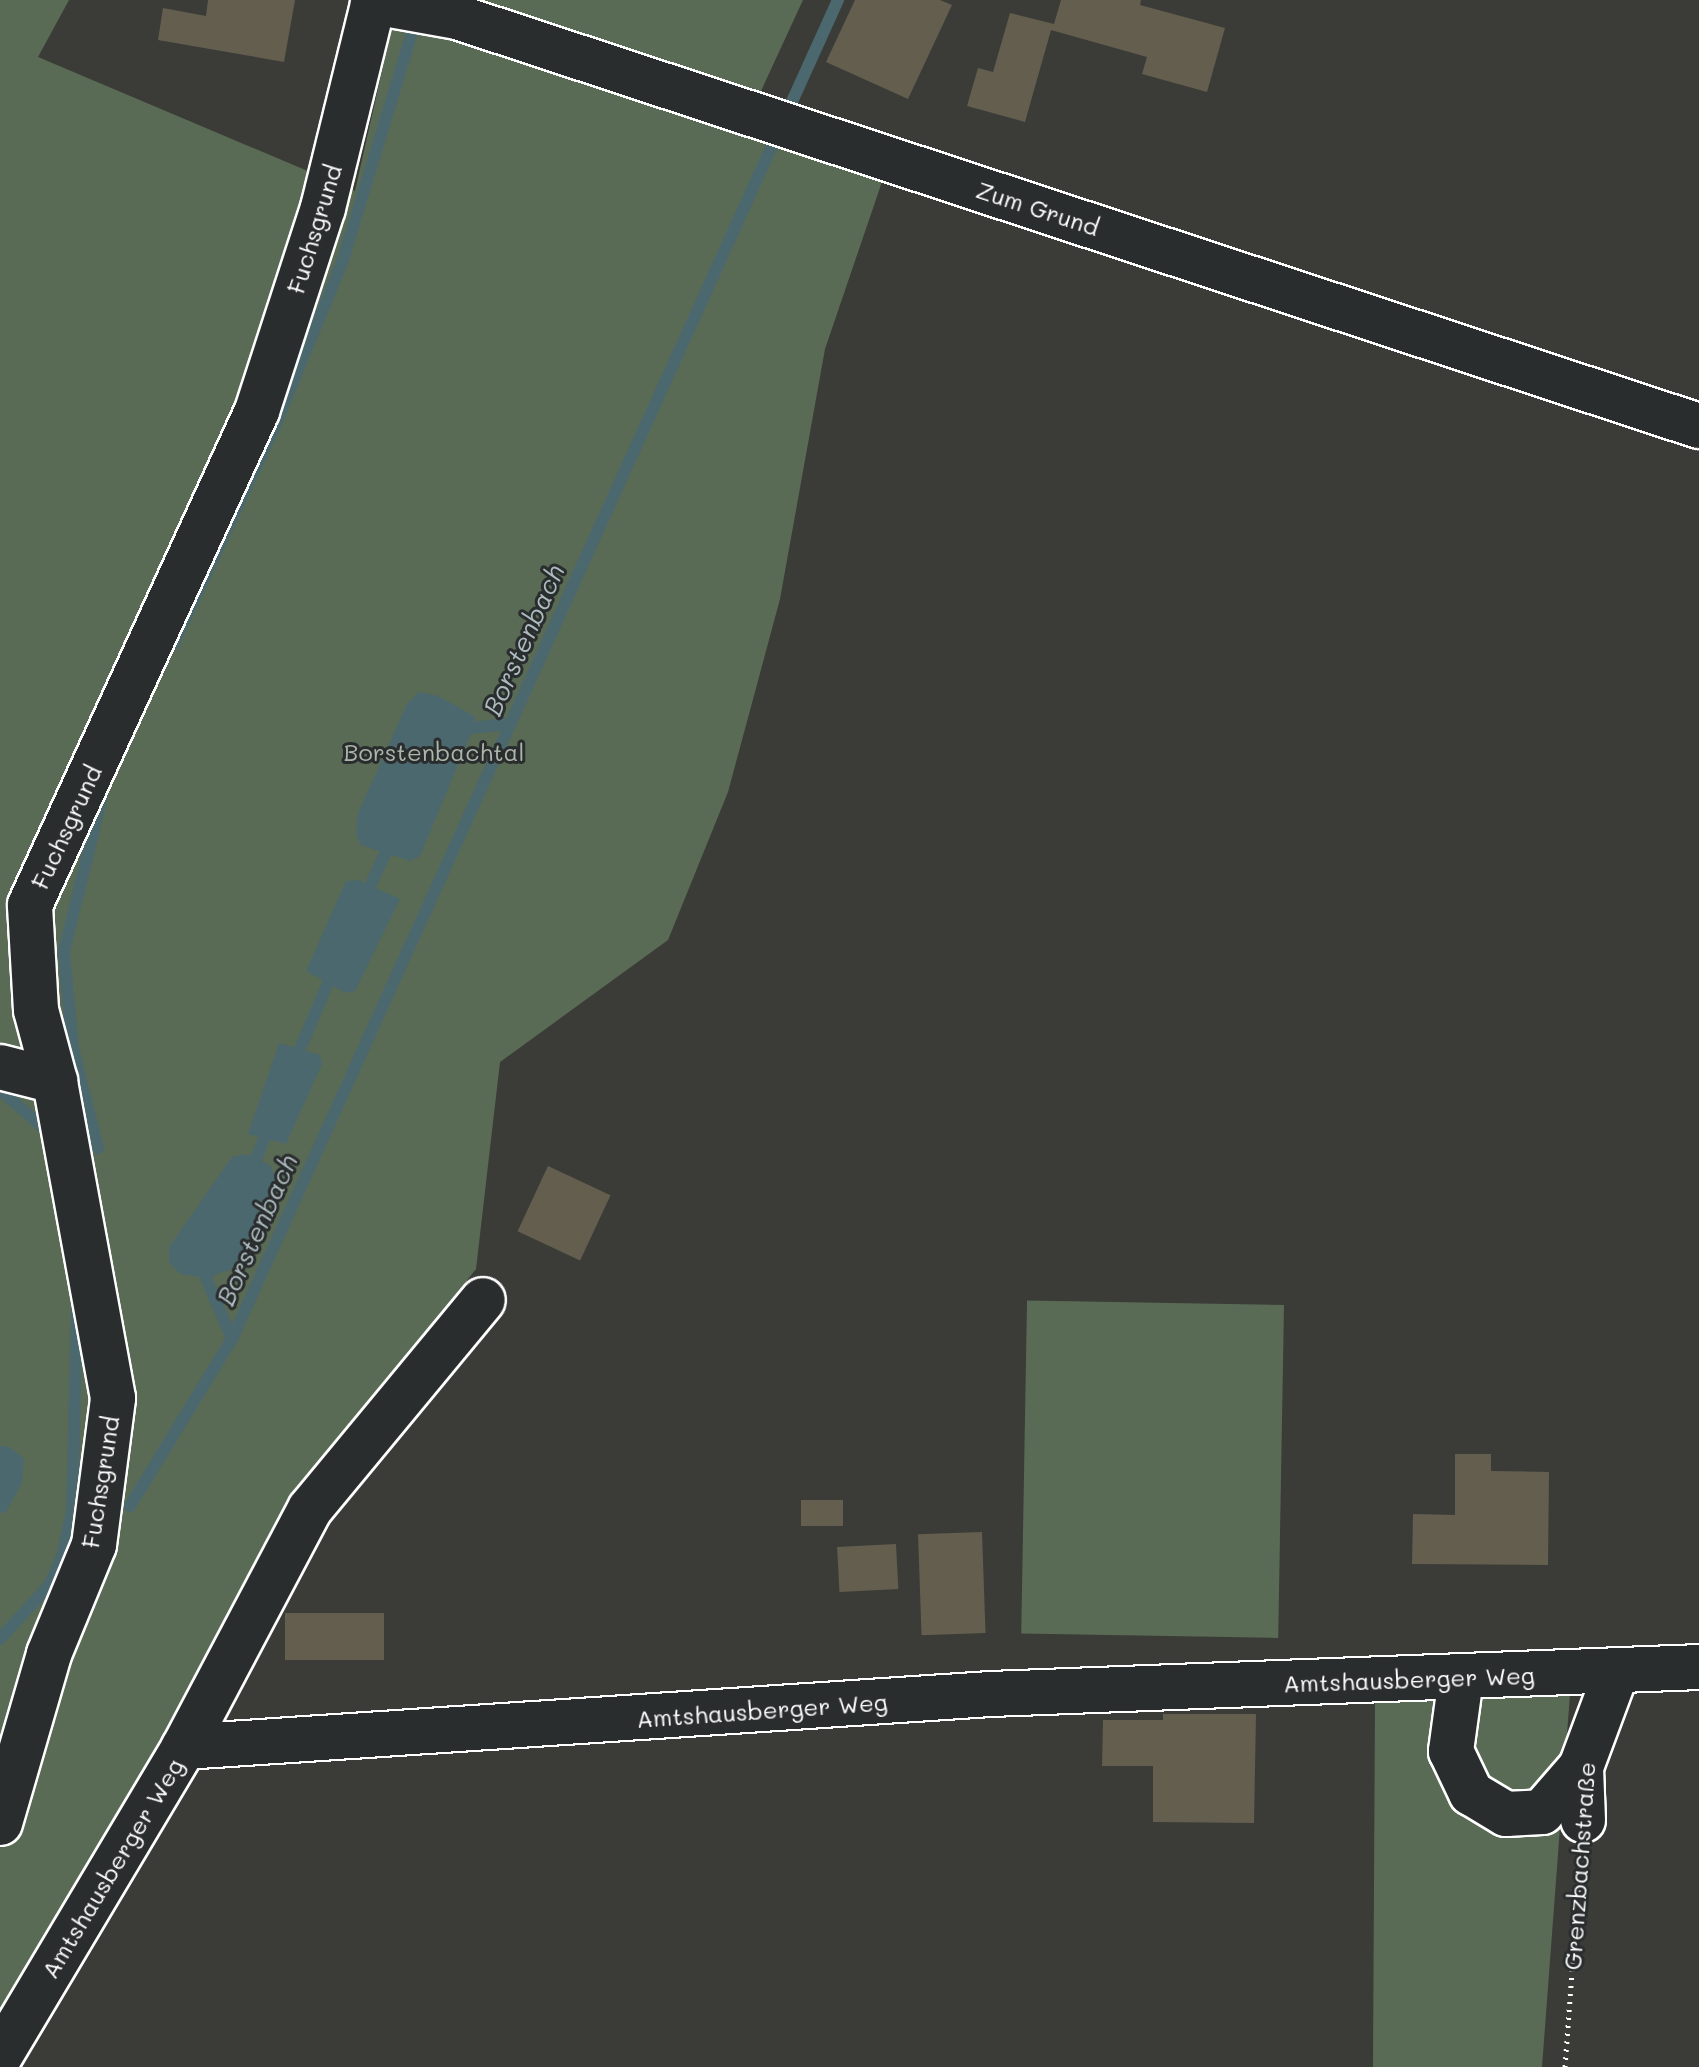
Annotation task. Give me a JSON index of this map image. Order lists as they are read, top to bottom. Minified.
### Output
{"streets":{"street":["Zum Grund","Fuchsgrund","Amtshausberger Weg","Grenzbachstraße"]},"crossings":[["Zum Grund","Fuchsgrund"],["Amtshausberger Weg","Grenzbachstraße"]],"water":["Borstenbach"],"parks":["Borstenbachtal"]}
